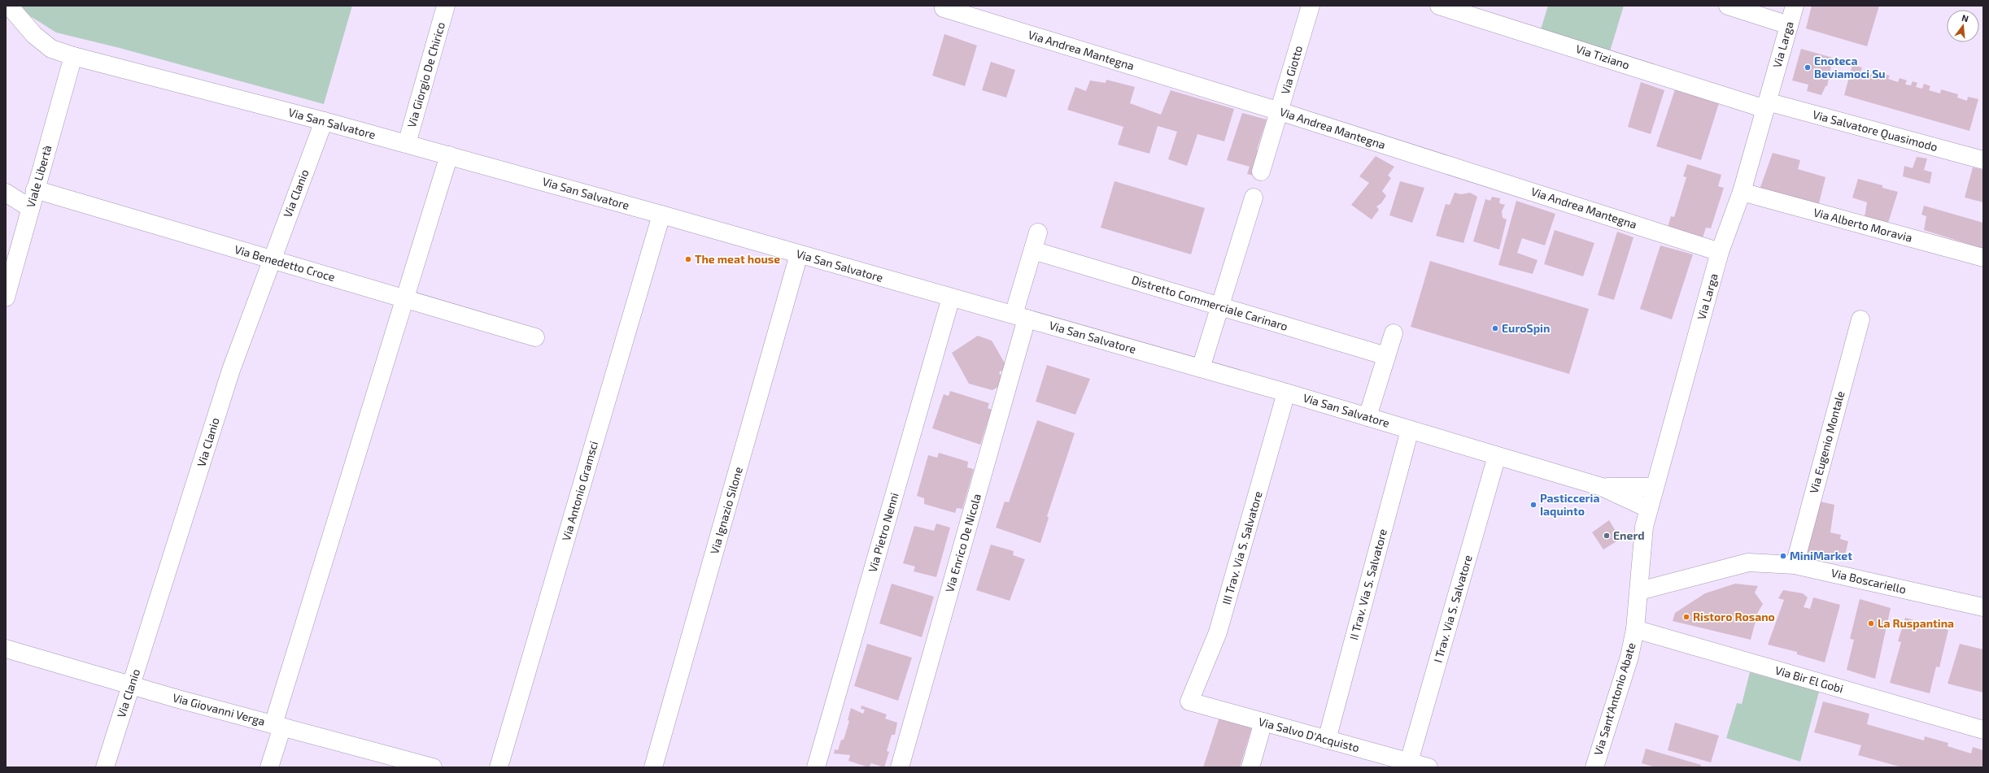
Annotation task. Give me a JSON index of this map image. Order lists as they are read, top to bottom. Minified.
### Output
{"streets":{"street":["Via Larga","Via Andrea Mantegna","Via Tiziano","Via Giotto","Via Giorgio De Chirico","Via San Salvatore","Via Salvatore Quasimodo","Viale Libertà","Via Clanio","Via Alberto Moravia","Via Benedetto Croce","Distretto Commerciale Carinaro","Via Eugenio Montale","Via Antonio Gramsci","Via Ignazio Silone","Via Pietro Nenni","Via Enrico De Nicola","III Trav. Via S. Salvatore","Via Boscariello","II Trav. Via S. Salvatore","I Trav. Via S. Salvatore","Via Bir El Gobi","Via Sant'Antonio Abate","Via Giovanni Verga","Via Salvo D'Acquisto"]},"crossings":[["Via Larga","Via Andrea Mantegna"],["Via Larga","Via Tiziano"],["Via Larga","Via San Salvatore"],["Via Larga","Via Salvatore Quasimodo"],["Via Larga","Via Alberto Moravia"],["Via Larga","Via Boscariello"],["Via Larga","Via Sant'Antonio Abate"],["Via Andrea Mantegna","Via Giotto"],["Via Tiziano","Via Salvatore Quasimodo"],["Via Giorgio De Chirico","Via San Salvatore"],["Via San Salvatore","Viale Libertà"],["Via San Salvatore","Via Clanio"],["Via San Salvatore","Via Antonio Gramsci"],["Via San Salvatore","Via Ignazio Silone"],["Via San Salvatore","Via Pietro Nenni"],["Via San Salvatore","Via Enrico De Nicola"],["Via San Salvatore","III Trav. Via S. Salvatore"],["Via San Salvatore","II Trav. Via S. Salvatore"],["Via San Salvatore","I Trav. Via S. Salvatore"],["Viale Libertà","Via Benedetto Croce"],["Via Clanio","Via Benedetto Croce"],["Via Clanio","Via Giovanni Verga"],["Distretto Commerciale Carinaro","Via Enrico De Nicola"],["Via Eugenio Montale","Via Boscariello"],["III Trav. Via S. Salvatore","Via Salvo D'Acquisto"],["Via Boscariello","Via Sant'Antonio Abate"],["II Trav. Via S. Salvatore","Via Salvo D'Acquisto"],["I Trav. Via S. Salvatore","Via Salvo D'Acquisto"],["Via Bir El Gobi","Via Sant'Antonio Abate"]],"places":["Enoteca Beviamoci Su","The meat house","EuroSpin","Pasticceria Iaquinto","Enerd","MiniMarket","Ristoro Rosano","La Ruspantina"],"north":"top"}
